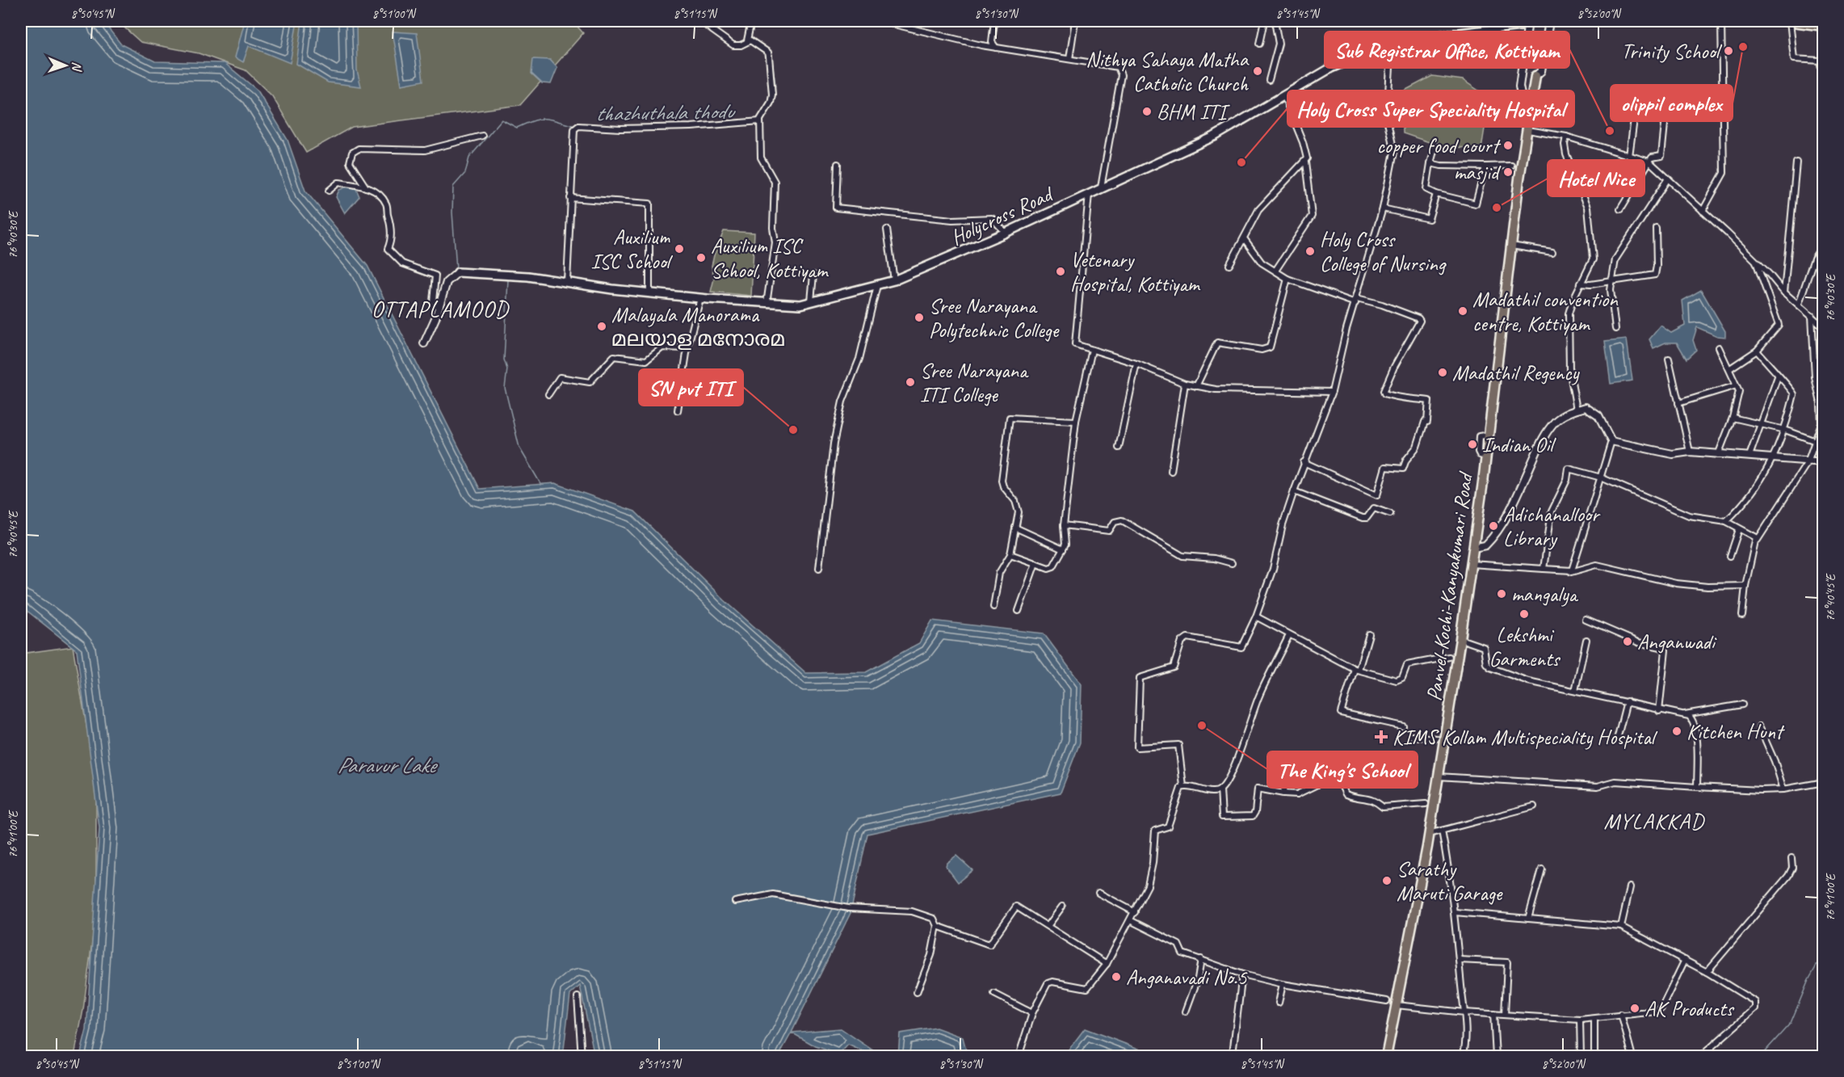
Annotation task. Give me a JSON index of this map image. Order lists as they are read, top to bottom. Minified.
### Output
{"streets":{"main road":["Holycross Road","Panvel-Kochi-Kanyakumari Road"]},"districts":["OTTAPLAMOOD","MYLAKKAD"],"water":["thazhuthala thodu","Paravur Lake"],"places":{"other":["olippil complex","Trinity School","Nithya Sahaya Matha Catholic Church","BHM ITI","Sub Registrar Office, Kottiyam","copper food court","Holy Cross Super Speciality Hospital","masjid","Hotel Nice","Auxilium ISC School","Holy Cross College of Nursing","Auxilium ISC School, Kottiyam","Vetenary Hospital, Kottiyam","Madathil convention centre, Kottiyam","Sree Narayana Polytechnic College","Malayala Manorama മലയാള മനോരമ","Madathil Regency","Sree Narayana ITI College","SN pvt ITI","Indian Oil","Adichanalloor Library","mangalya","Lekshmi Garments","Anganwadi","The King's School","Kitchen Hunt","Sarathy Maruti Garage","Anganavadi No.5","AK Products"],"health":["KIMS Kollam Multispeciality Hospital"]},"north":"right","coordinates":["8°50'45\"N","8°51'00\"N","8°51'15\"N","8°51'30\"N","8°51'45\"N","8°52'00\"N","76°40'30\"E","76°40'45\"E","76°41'00\"E"]}
